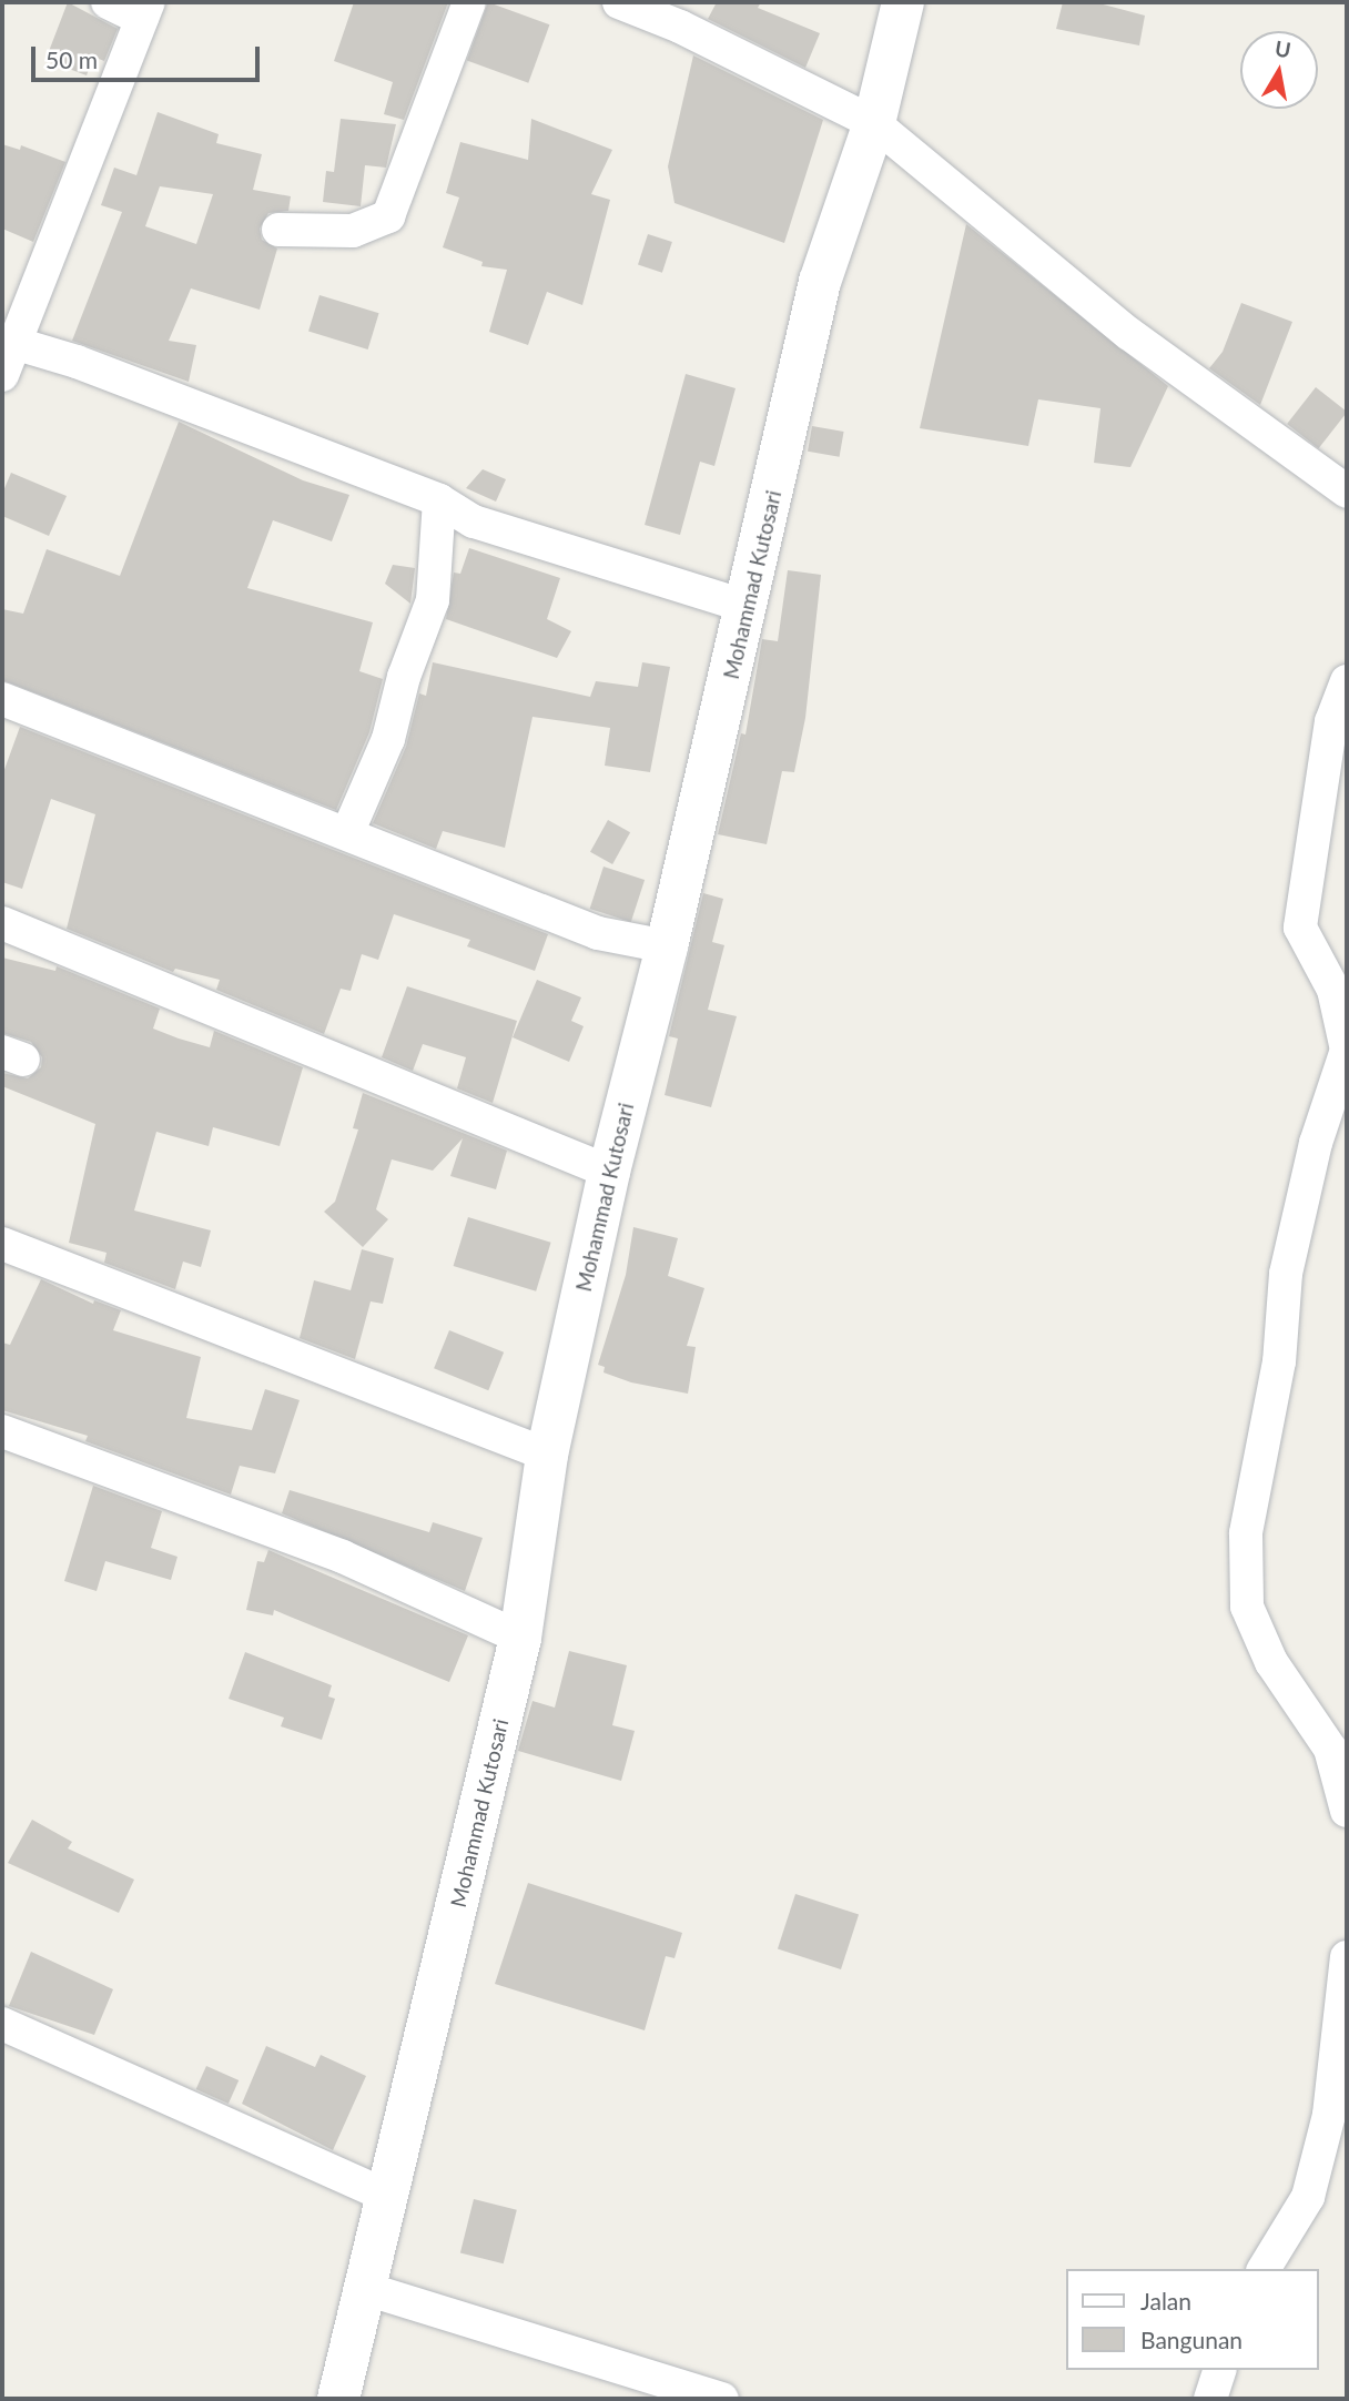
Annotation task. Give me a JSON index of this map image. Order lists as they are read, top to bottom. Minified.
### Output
{"streets":{"street":["Mohammad Kutosari"]},"legend":["Jalan","Bangunan"],"scale_bar":"50 m","north":"top"}
